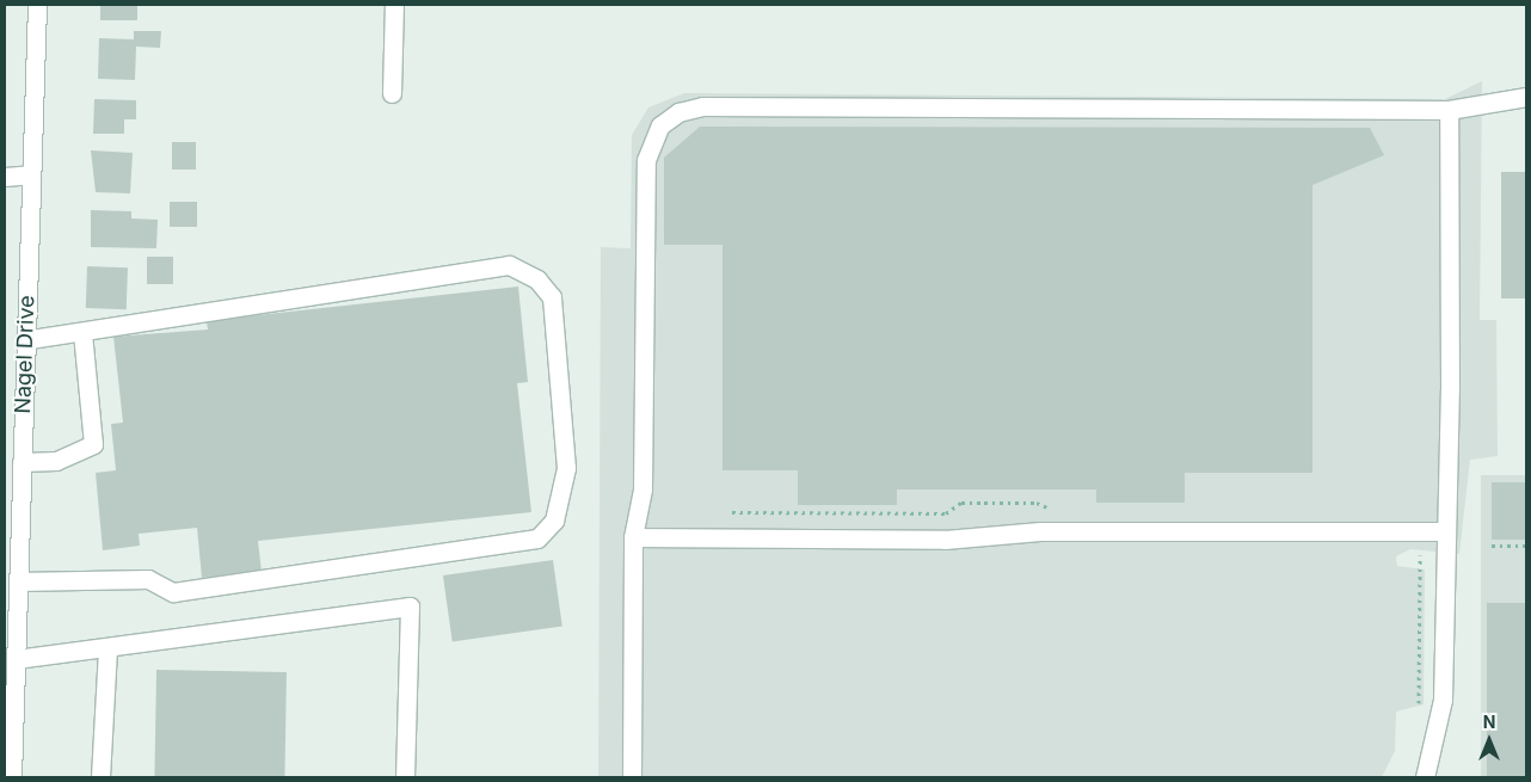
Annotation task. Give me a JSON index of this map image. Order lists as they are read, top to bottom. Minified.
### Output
{"streets":{"street":["Nagel Drive"]},"north":"top"}
